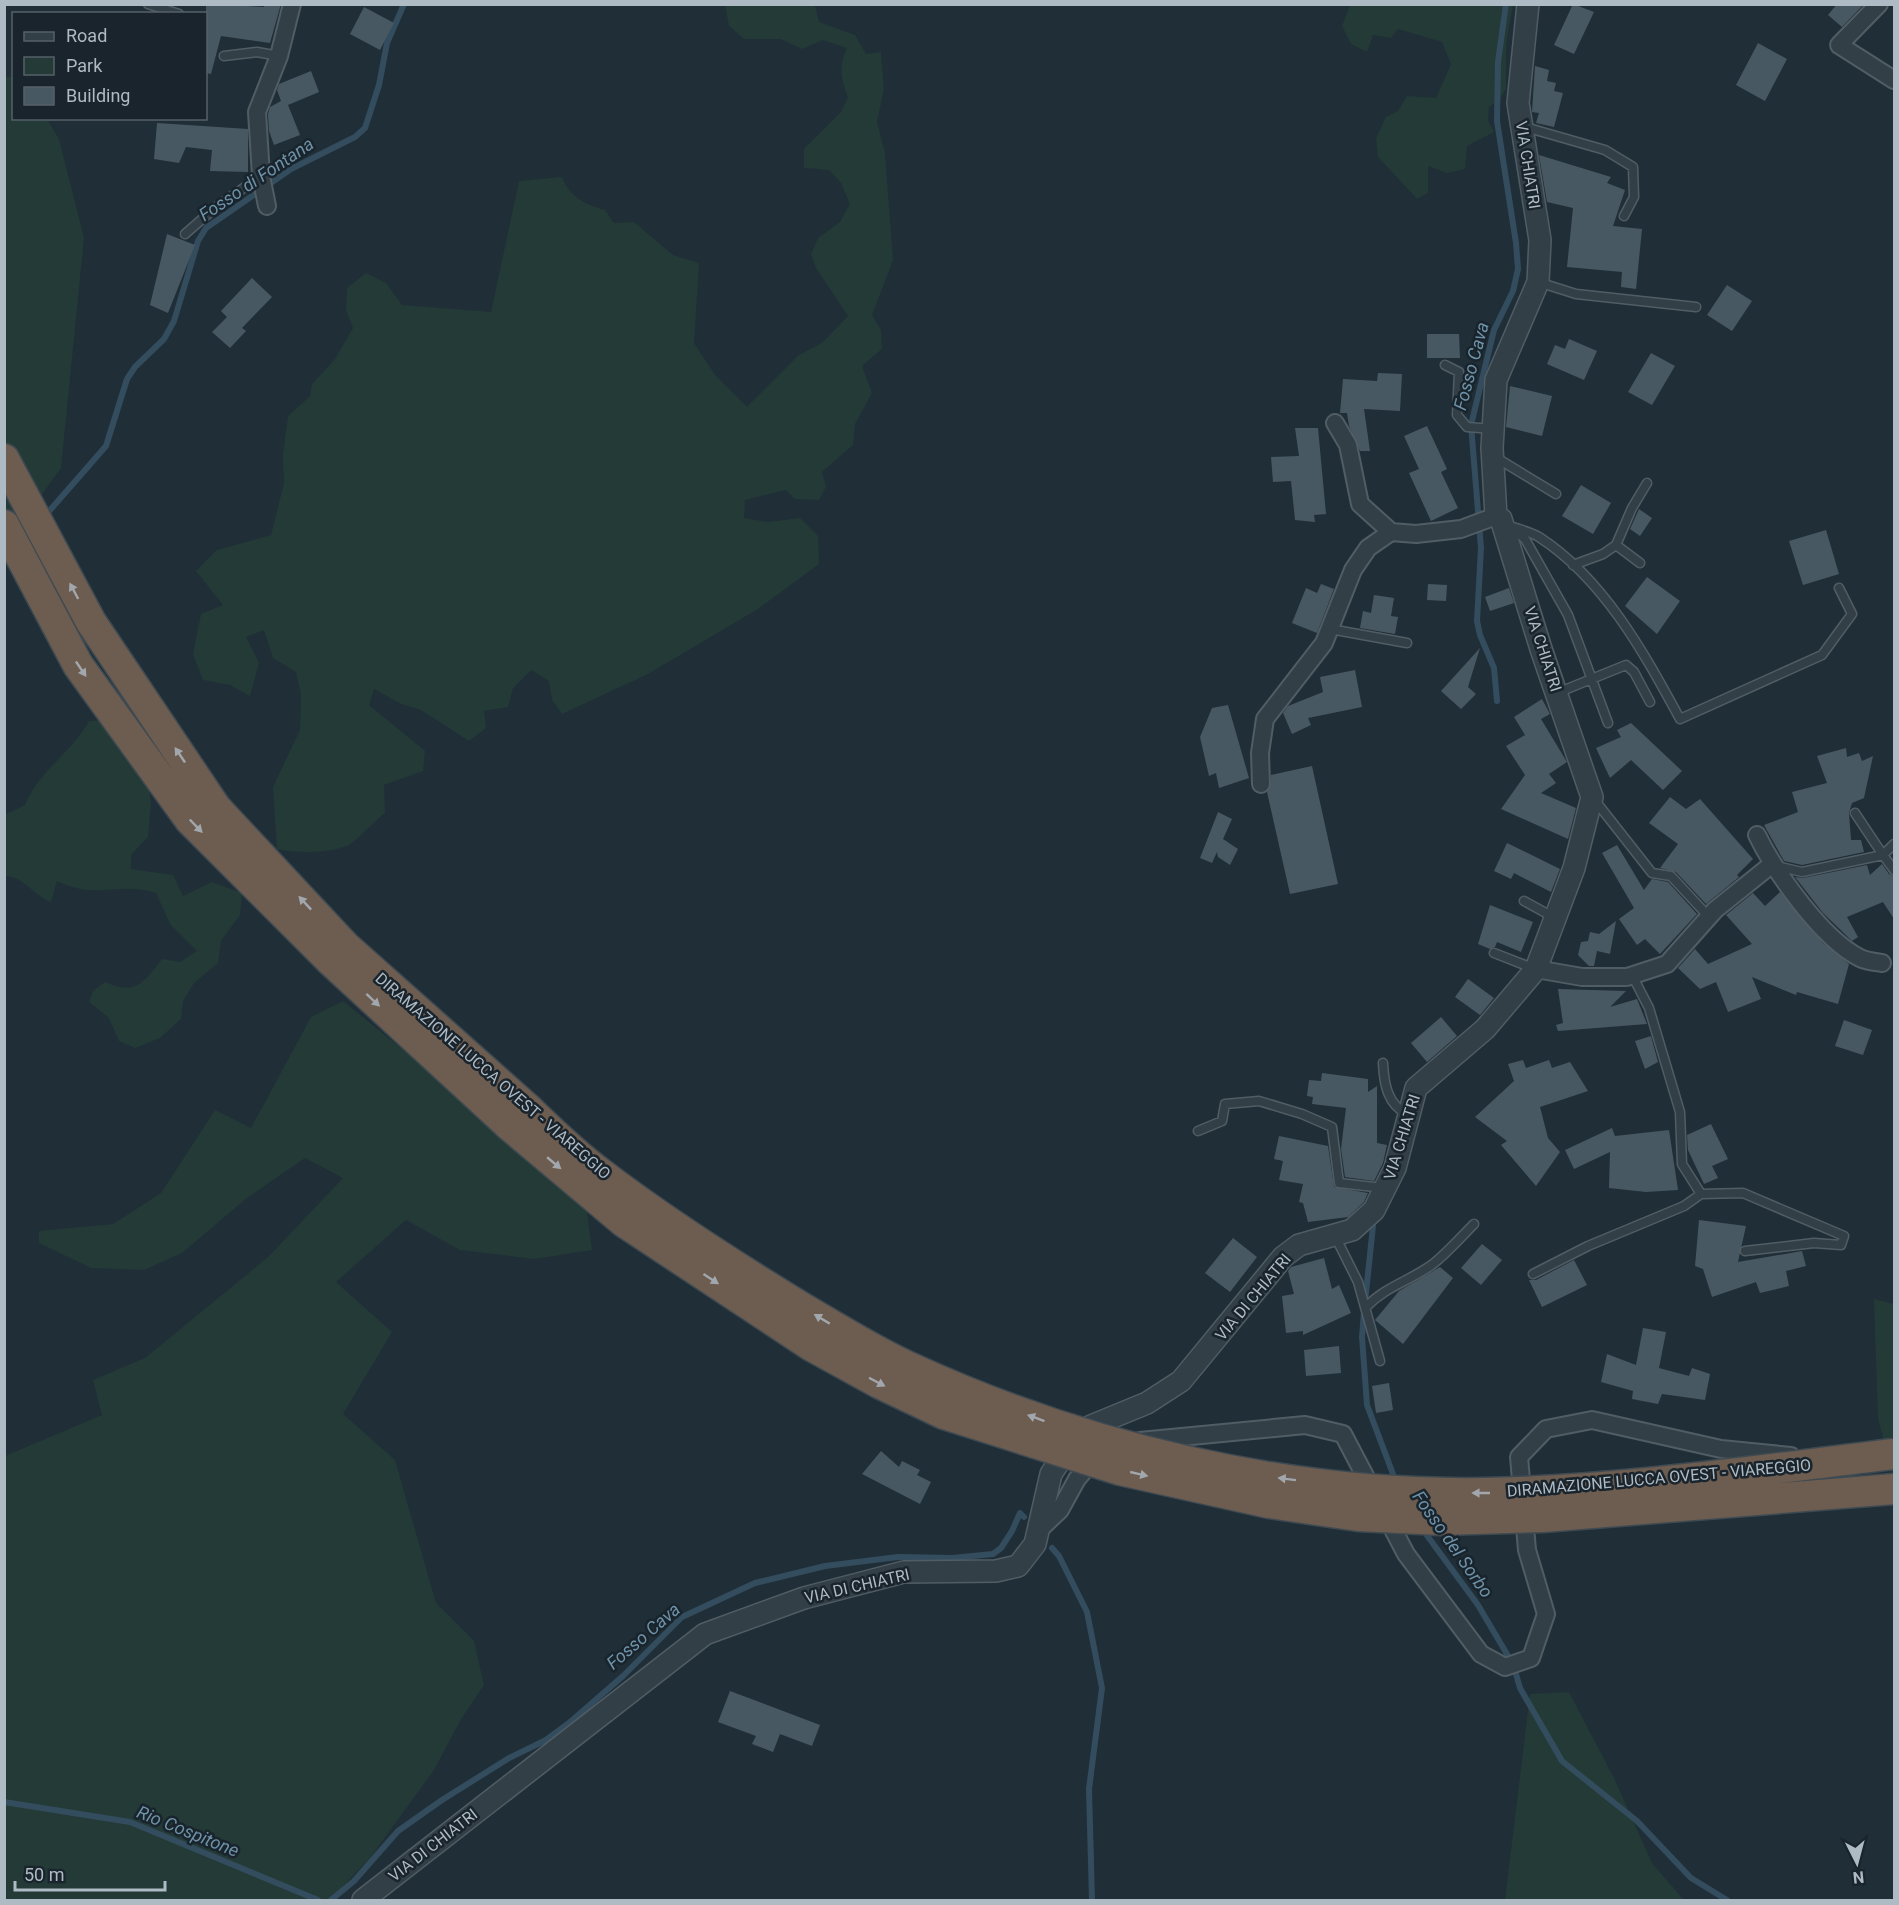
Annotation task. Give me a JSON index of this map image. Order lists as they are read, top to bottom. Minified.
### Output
{"streets":{"highway":["DIRAMAZIONE LUCCA OVEST - VIAREGGIO"],"street":["VIA CHIATRI","VIA DI CHIATRI"]},"crossings":[["VIA CHIATRI","VIA DI CHIATRI"]],"water":["Fosso di Fontana","Fosso Cava","Fosso del Sorbo","Rio Cospitone"],"legend":["Road","Park","Building"],"scale_bar":"50 m","north":"bottom"}
